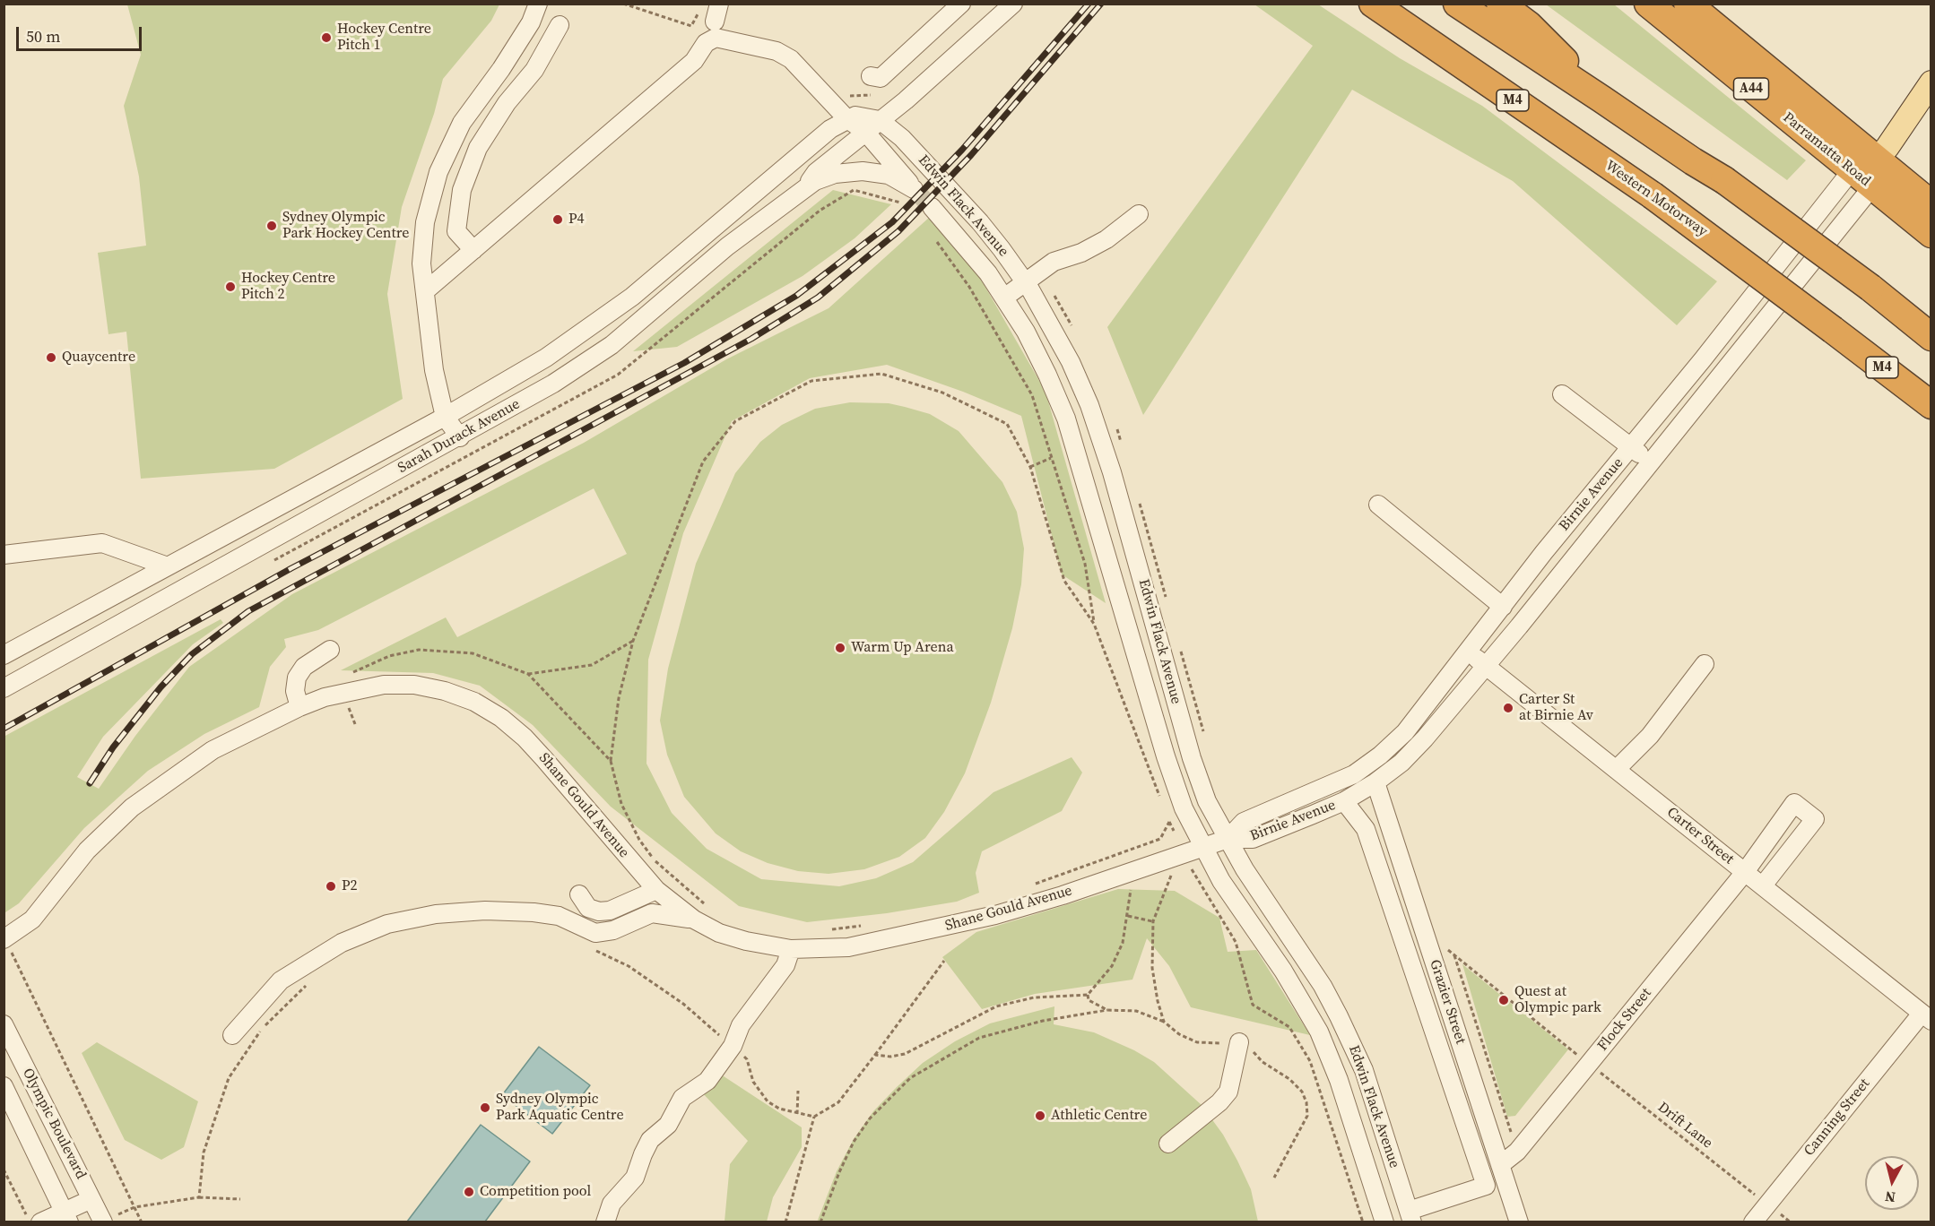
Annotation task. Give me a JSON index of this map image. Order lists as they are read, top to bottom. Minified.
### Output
{"streets":{"highway":["A44","M4","Parramatta Road","Western Motorway"],"main road":["Birnie Avenue"],"street":["Edwin Flack Avenue","Sarah Durack Avenue","Shane Gould Avenue","Carter Street","Grazier Street","Flock Street","Canning Street","Olympic Boulevard"],"path":["Drift Lane"]},"crossings":[["Parramatta Road","Birnie Avenue"],["Edwin Flack Avenue","Sarah Durack Avenue"],["Edwin Flack Avenue","Birnie Avenue"],["Edwin Flack Avenue","Shane Gould Avenue"],["Birnie Avenue","Shane Gould Avenue"],["Birnie Avenue","Carter Street"],["Birnie Avenue","Grazier Street"],["Carter Street","Flock Street"],["Carter Street","Canning Street"],["Grazier Street","Flock Street"],["Flock Street","Drift Lane"],["Canning Street","Drift Lane"]],"places":["Hockey Centre Pitch 1","P4","Sydney Olympic Park Hockey Centre","Hockey Centre Pitch 2","Quaycentre","Warm Up Arena","Carter St at Birnie Av","P2","Quest at Olympic park","Sydney Olympic Park Aquatic Centre","Athletic Centre","Competition pool"],"scale_bar":"50 m","north":"bottom"}
